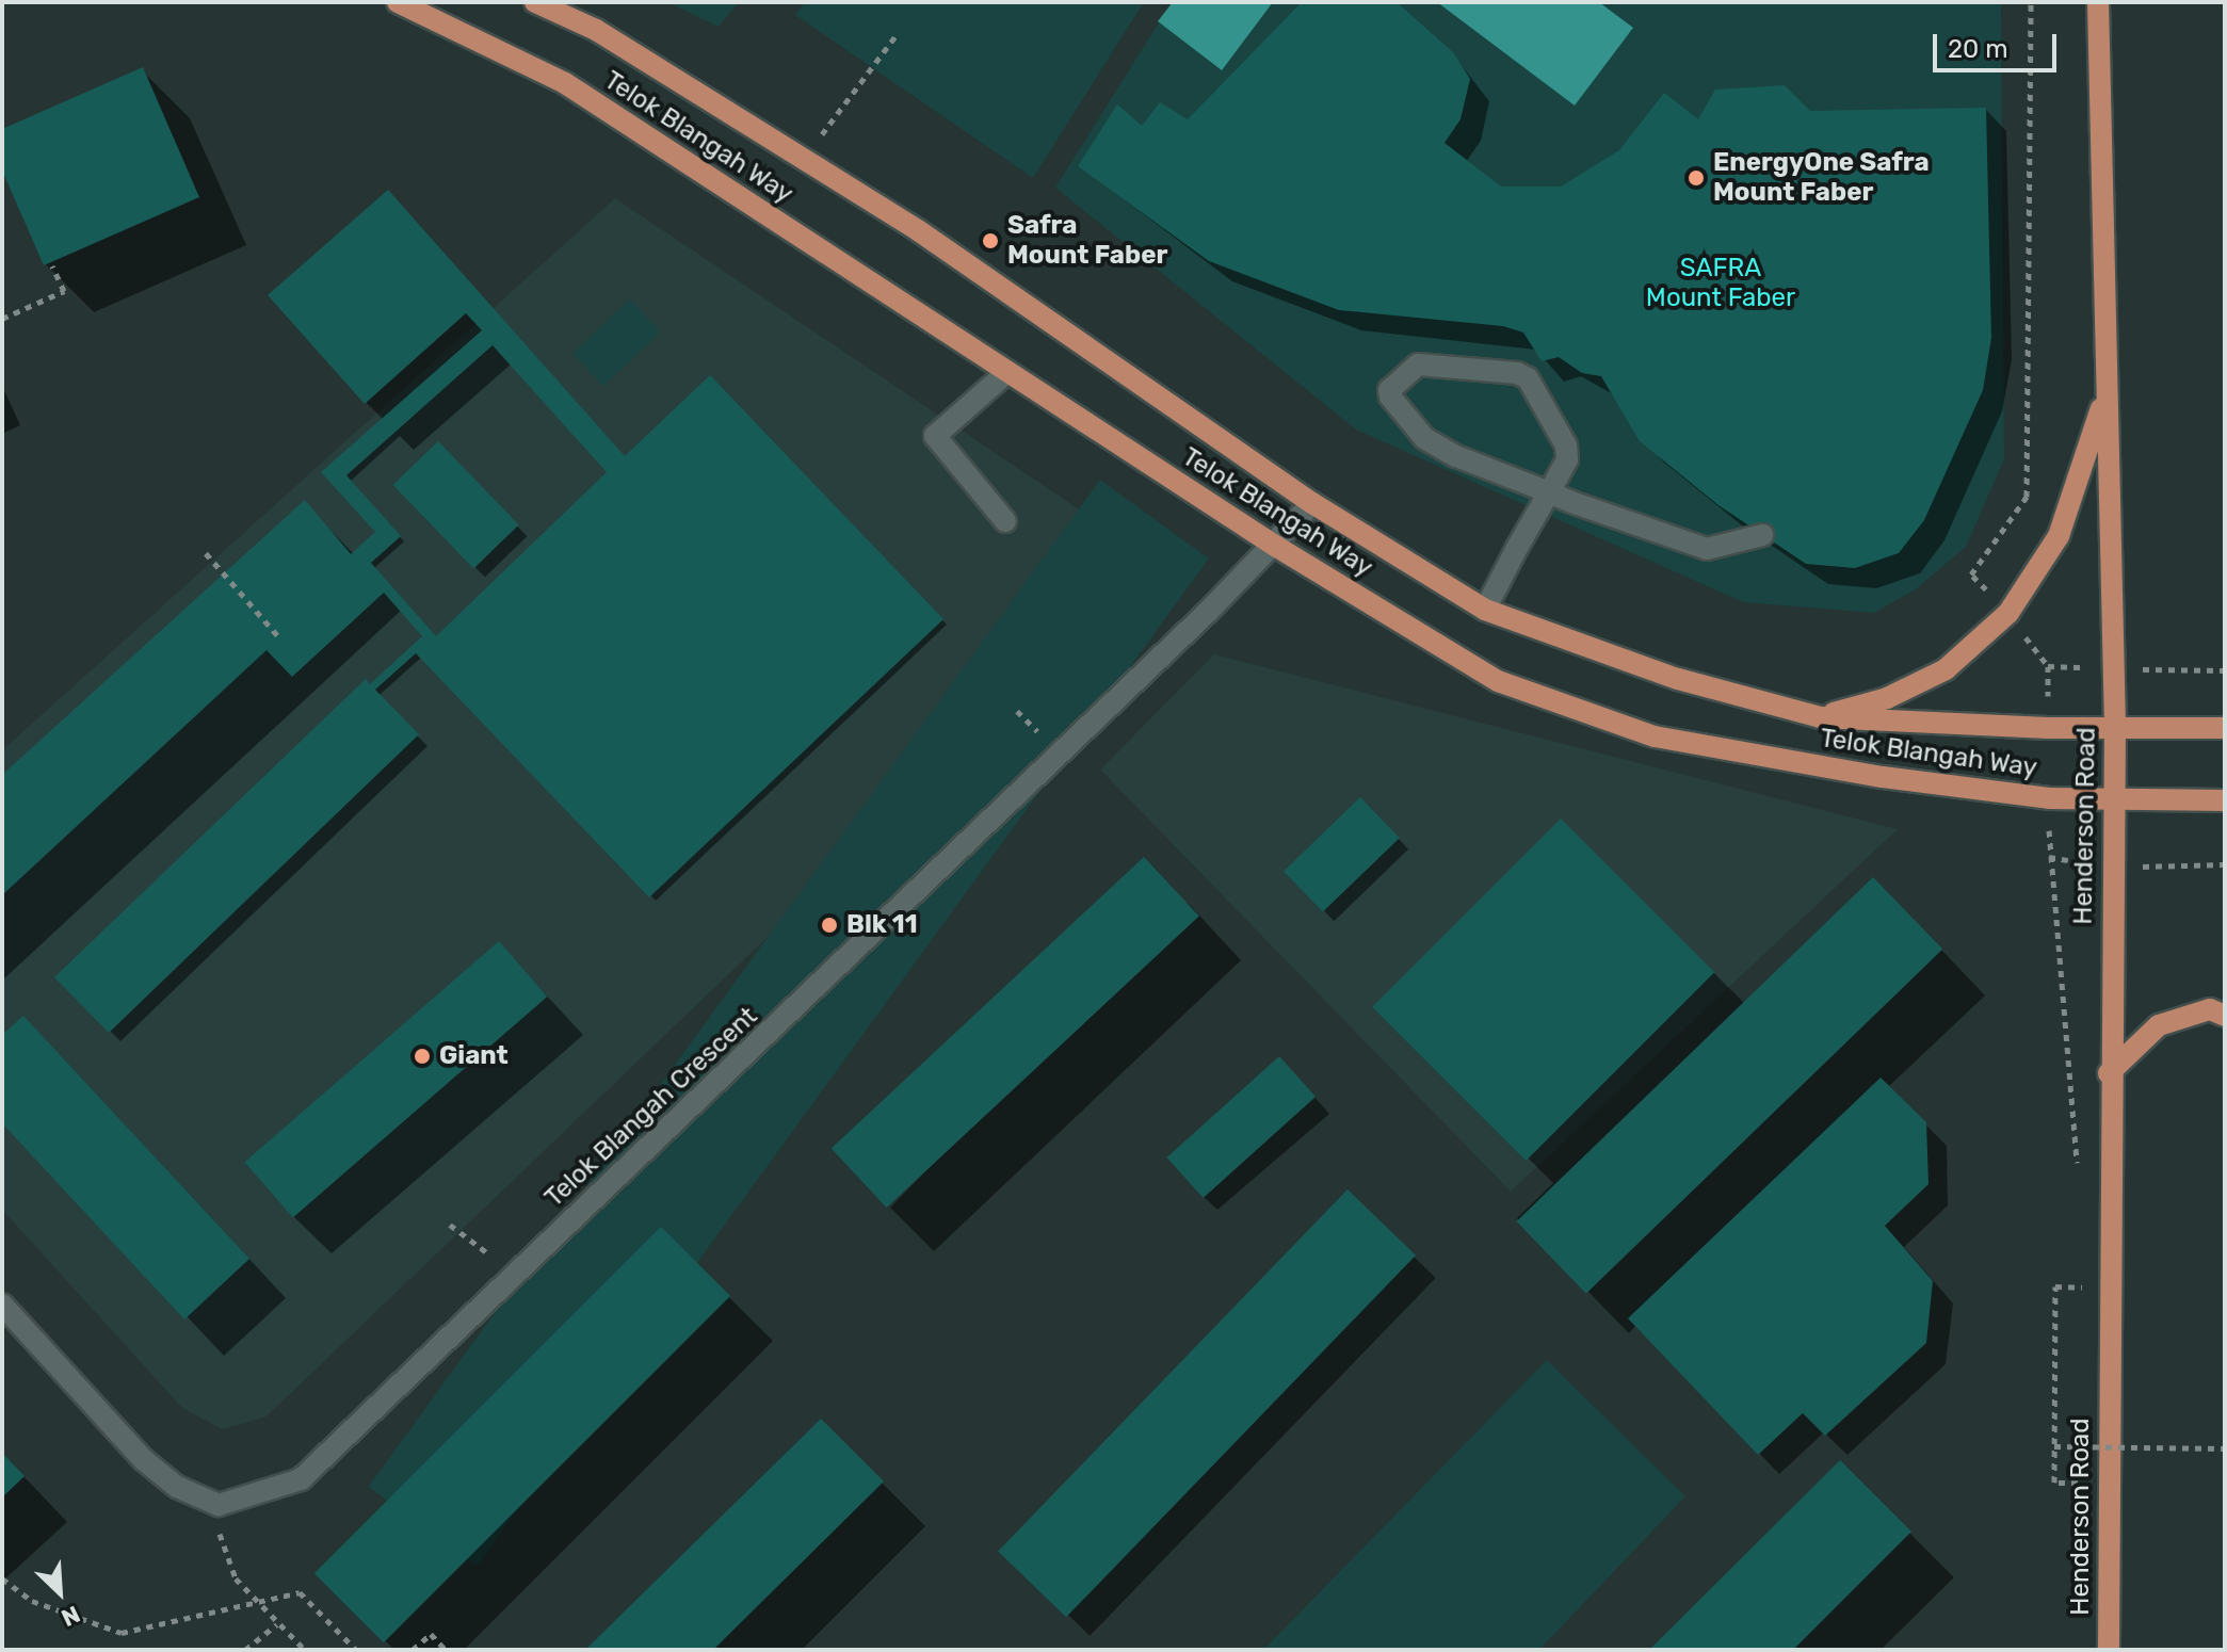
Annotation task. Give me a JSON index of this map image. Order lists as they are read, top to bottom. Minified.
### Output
{"streets":{"main road":["Telok Blangah Way","Henderson Road"],"street":["Telok Blangah Crescent"]},"crossings":[["Telok Blangah Way","Henderson Road"],["Telok Blangah Way","Telok Blangah Crescent"]],"parks":["SAFRA Mount Faber"],"places":["EnergyOne Safra Mount Faber","Safra Mount Faber","Blk 11","Giant"],"scale_bar":"20 m","north":"bottom right"}
